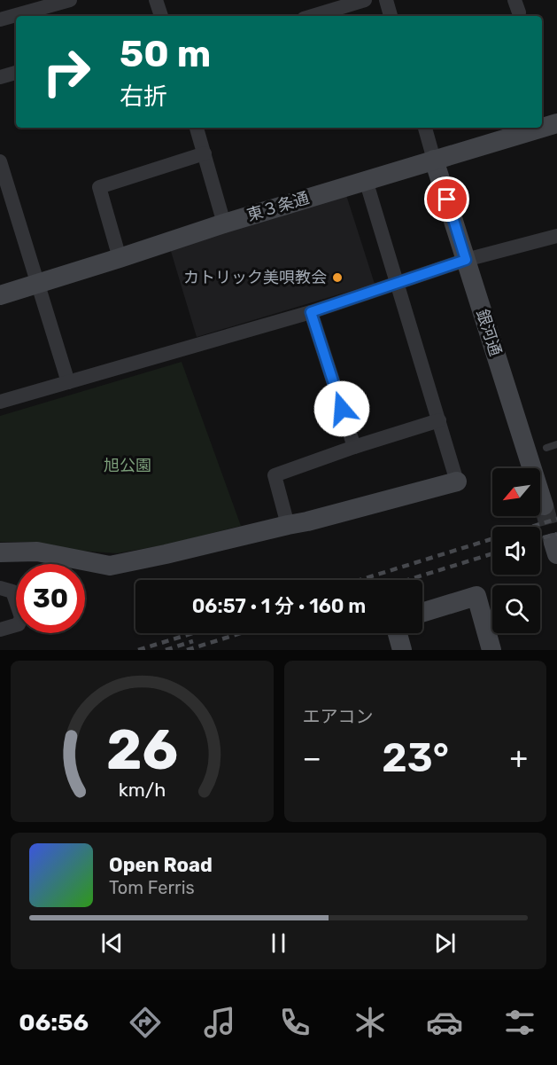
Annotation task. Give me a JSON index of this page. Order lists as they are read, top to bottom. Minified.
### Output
{"streets":{"street":["東３条通","銀河通"]},"crossings":[["東３条通","銀河通"]],"parks":["旭公園"],"places":["カトリック美唄教会"],"north":"bottom left","page":{"turn":["50 m","右折"],"limit":"30","trip":"06:57 · 1 分 · 160 m","tile":"エアコン","heat":["−","23°","+"],"song":["Open Road","Tom Ferris"],"tabs":"06:56","gauge":["26","km/h"]}}
